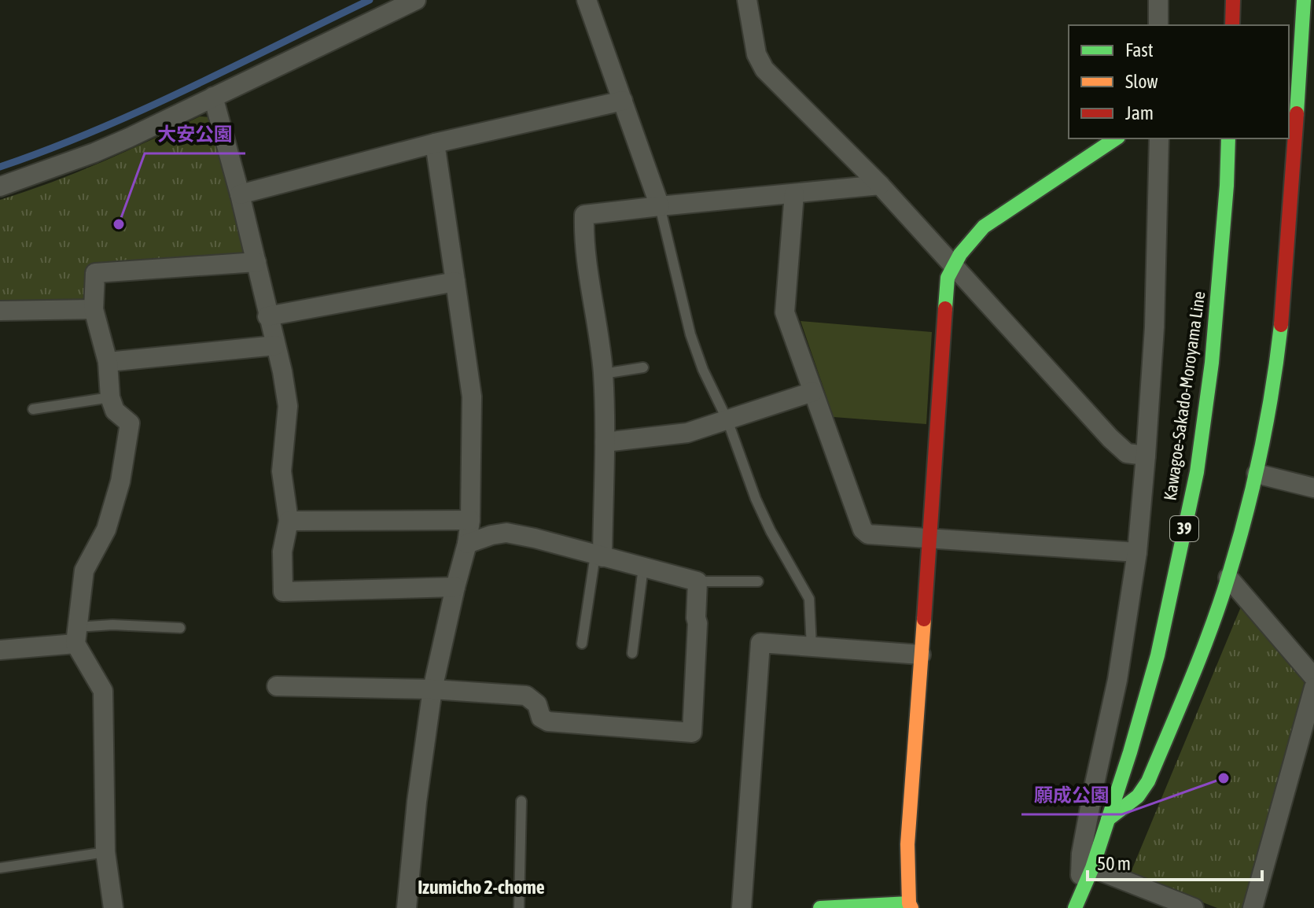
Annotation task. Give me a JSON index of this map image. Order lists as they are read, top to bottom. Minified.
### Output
{"streets":{"street":["Kawagoe-Sakado-Moroyama Line","39"]},"districts":["Izumicho 2-chome"],"places":["大安公園","願成公園"],"legend":["Fast","Slow","Jam"],"scale_bar":"50 m"}
